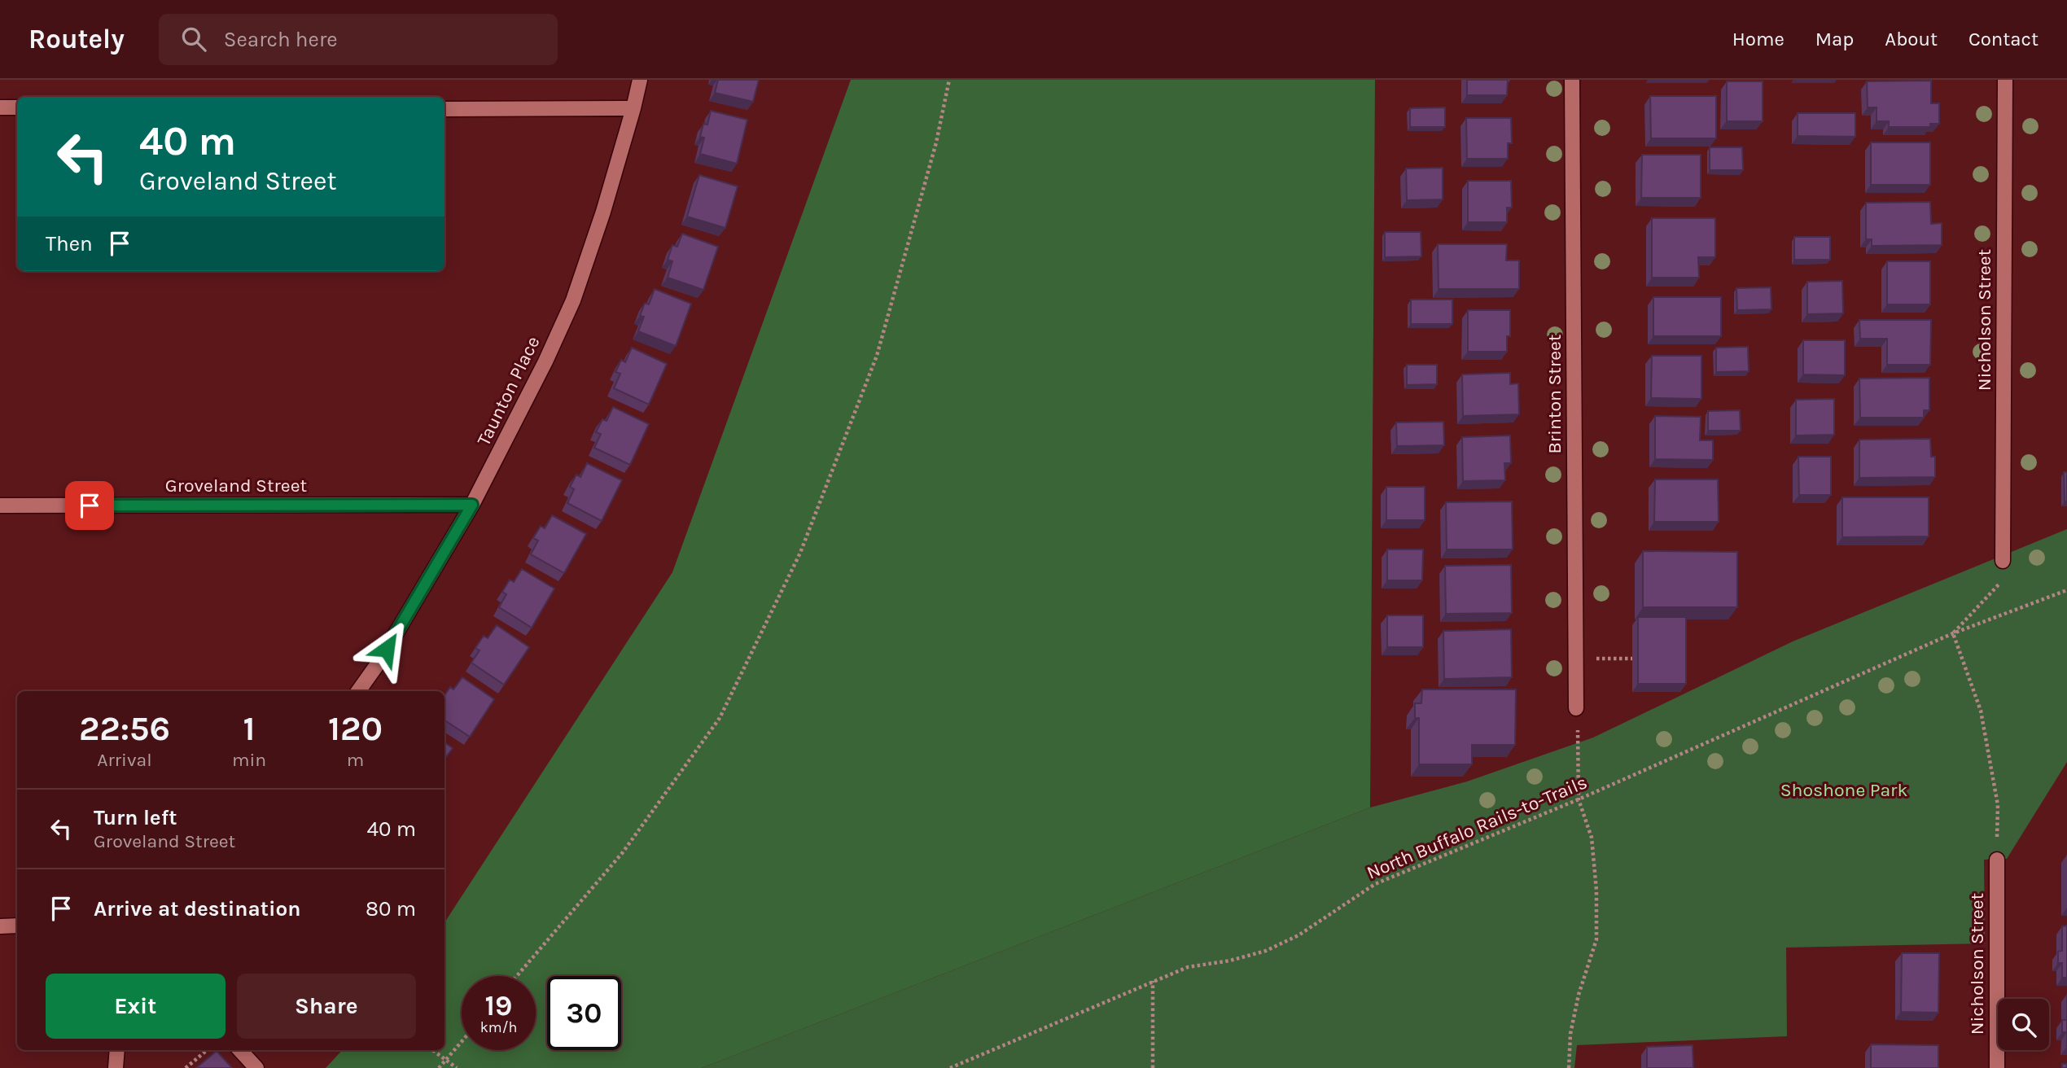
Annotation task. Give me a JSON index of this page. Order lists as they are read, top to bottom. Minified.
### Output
{"streets":{"street":["Nicholson Street","Taunton Place","Brinton Street","Groveland Street"],"path":["North Buffalo Rails-to-Trails"]},"crossings":[["Taunton Place","Groveland Street"]],"parks":["Shoshone Park"],"page":{"header":"Routely","search":"Search here","nav":["Home","Map","About","Contact"],"turn":["40 m","Groveland Street"],"then":"Then","eta":["22:56","Arrival","1","min","120","m"],"list":[{"name":"Turn left","note":"Groveland Street","value":"40 m"},{"name":"Arrive at destination","value":"80 m"}],"buttons":["Exit","Share"],"speed":"19 km/h","limit":"30"}}
